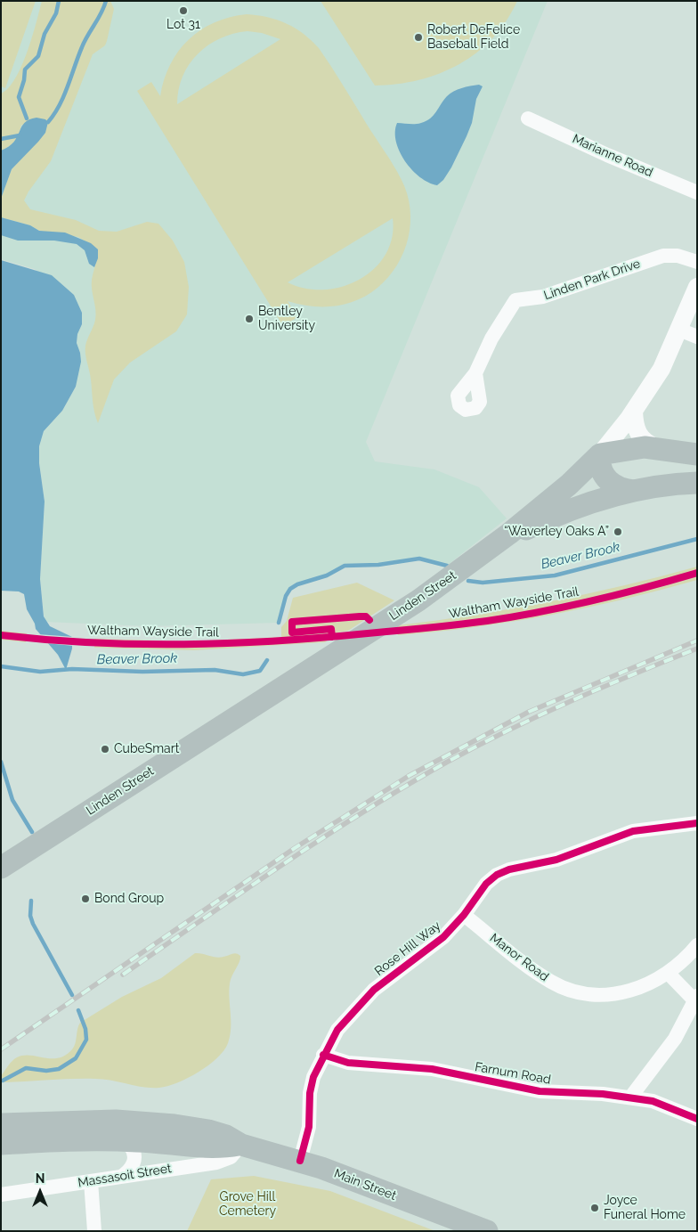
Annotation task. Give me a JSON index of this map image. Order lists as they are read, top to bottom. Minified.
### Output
{"streets":{"main road":["Linden Street","Main Street"],"street":["Marianne Road","Linden Park Drive","Rose Hill Way","Manor Road","Farnum Road","Massasoit Street"],"cycle path":["Waltham Wayside Trail"]},"crossings":[["Rose Hill Way","Manor Road"],["Rose Hill Way","Farnum Road"],["Rose Hill Way","Main Street"],["Massasoit Street","Main Street"]],"water":["Beaver Brook"],"parks":["Grove Hill Cemetery"],"places":["Lot 31","Robert DeFelice Baseball Field","Bentley University","“Waverley Oaks A”","CubeSmart","Bond Group","Joyce Funeral Home"],"north":"top"}
